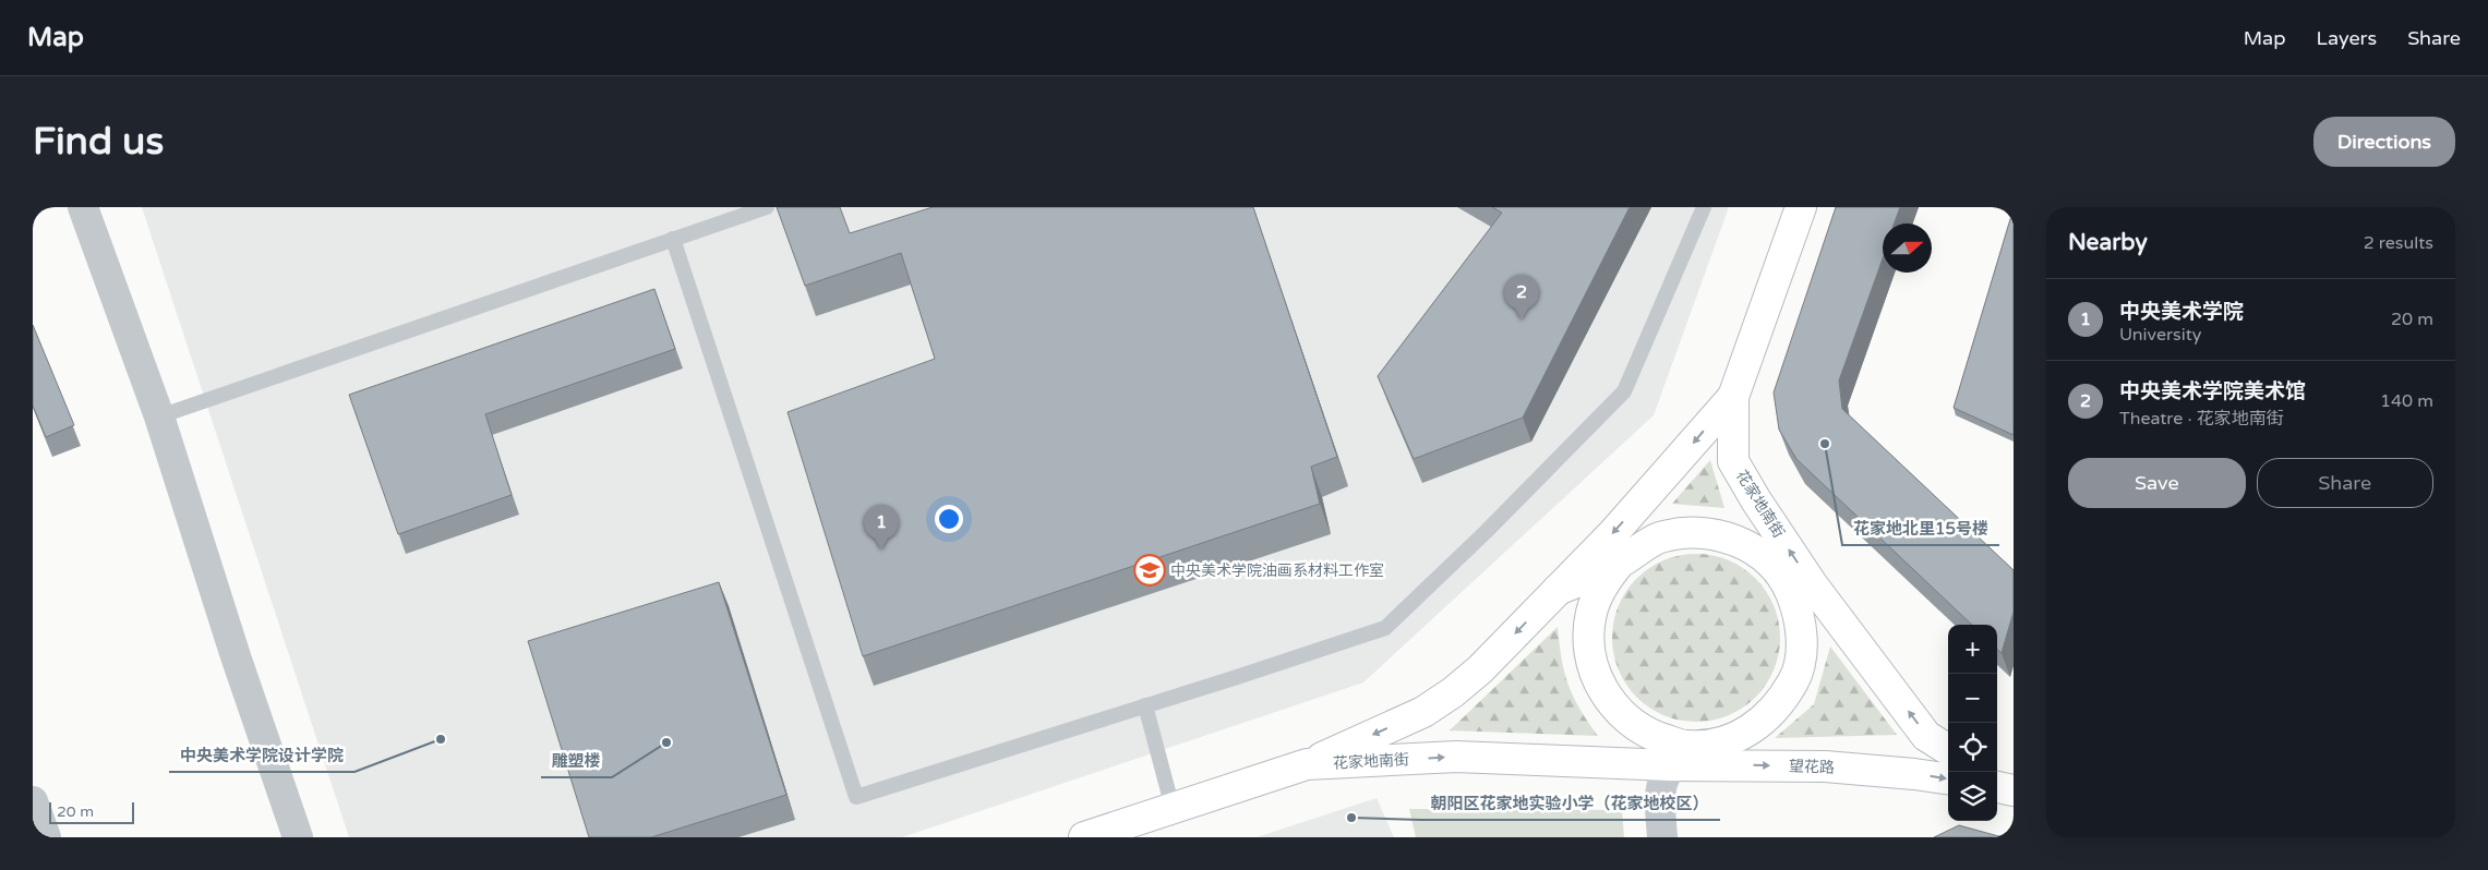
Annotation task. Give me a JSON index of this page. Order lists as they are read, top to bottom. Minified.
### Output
{"streets":{"street":["花家地南街","望花路"]},"crossings":[["花家地南街","望花路"]],"one_way":["望花路"],"places":{"other":["花家地北里15号楼","中央美术学院设计学院","雕塑楼","朝阳区花家地实验小学（花家地校区）"],"school or university":["中央美术学院油画系材料工作室"]},"scale_bar":"20 m","north":"right","page":{"header":"Map","nav":["Map","Layers","Share"],"buttons":["Directions",["Save","Share"]],"title":"Find us","heading":["Nearby","2 results"],"pins":["2","1"],"list":[{"mark":"1","name":"中央美术学院","note":"University","value":"20 m"},{"mark":"2","name":"中央美术学院美术馆","note":"Theatre · 花家地南街","value":"140 m"}],"map_buttons":["+","−"],"scale":"20 m"}}
